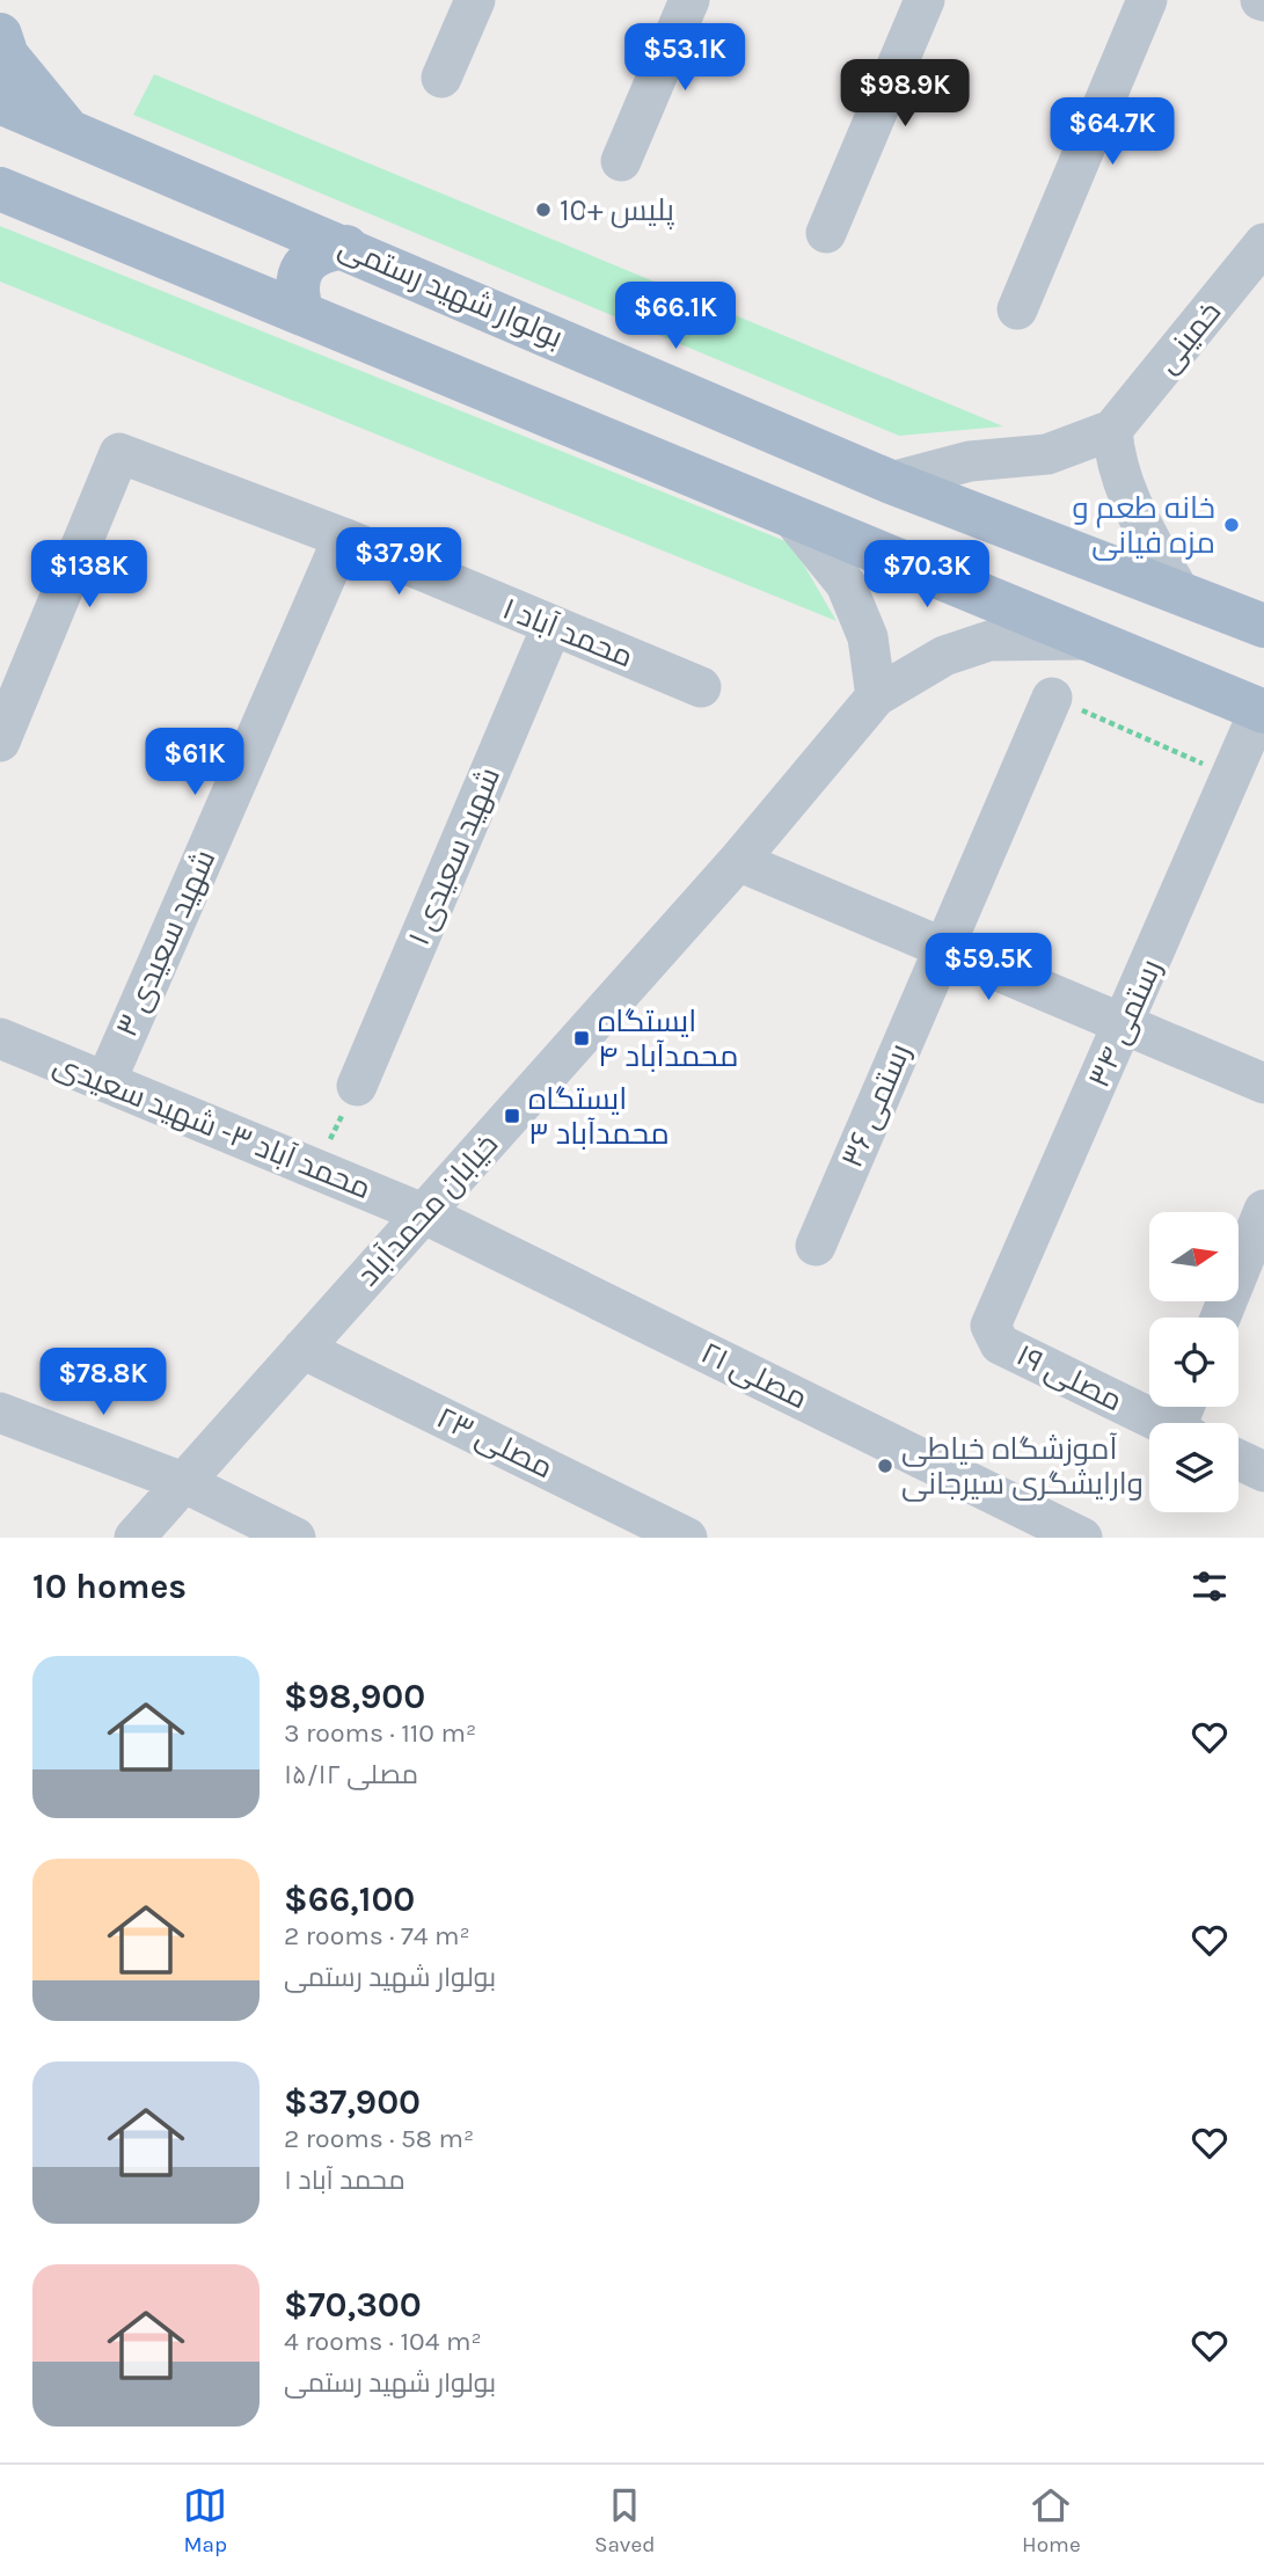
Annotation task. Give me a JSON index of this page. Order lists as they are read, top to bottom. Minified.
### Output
{"streets":{"main road":["بولوار شهید رستمی"],"street":["خمینی","محمد آباد ۱","شهید سعیدی ۱","شهید سعیدی ۳","رستمی ۳۴","رستمی ۳۶","محمد آباد ۳- شهید سعیدی","خیابان محمدآباد","مصلی ۲۱","مصلی ۱۹","مصلی ۲۳"]},"crossings":[["محمد آباد ۱","شهید سعیدی ۱"],["محمد آباد ۱","شهید سعیدی ۳"],["شهید سعیدی ۳","محمد آباد ۳- شهید سعیدی"],["رستمی ۳۴","مصلی ۱۹"],["محمد آباد ۳- شهید سعیدی","خیابان محمدآباد"],["محمد آباد ۳- شهید سعیدی","مصلی ۲۱"],["خیابان محمدآباد","مصلی ۲۱"],["خیابان محمدآباد","مصلی ۲۳"]],"places":{"other":["پلیس +10","خانه طعم و مزه فیانی","آموزشگاه خیاطی وارایشگری سیرجانی"],"transit":["ایستگاه محمدآباد ۴","ایستگاه محمدآباد ۳"]},"north":"right","page":{"price":["$53.1K","$98.9K","$64.7K","$66.1K","$37.9K","$138K","$70.3K","$61K","$59.5K","$78.8K"],"heading":"10 homes","list":[{"name":"$98,900","note":"3 rooms · 110 m² · مصلی ۱۵/۱۲"},{"name":"$66,100","note":"2 rooms · 74 m² · بولوار شهید رستمی"},{"name":"$37,900","note":"2 rooms · 58 m² · محمد آباد ۱"},{"name":"$70,300","note":"4 rooms · 104 m² · بولوار شهید رستمی"}],"tabs":["Map","Saved","Home"]}}
